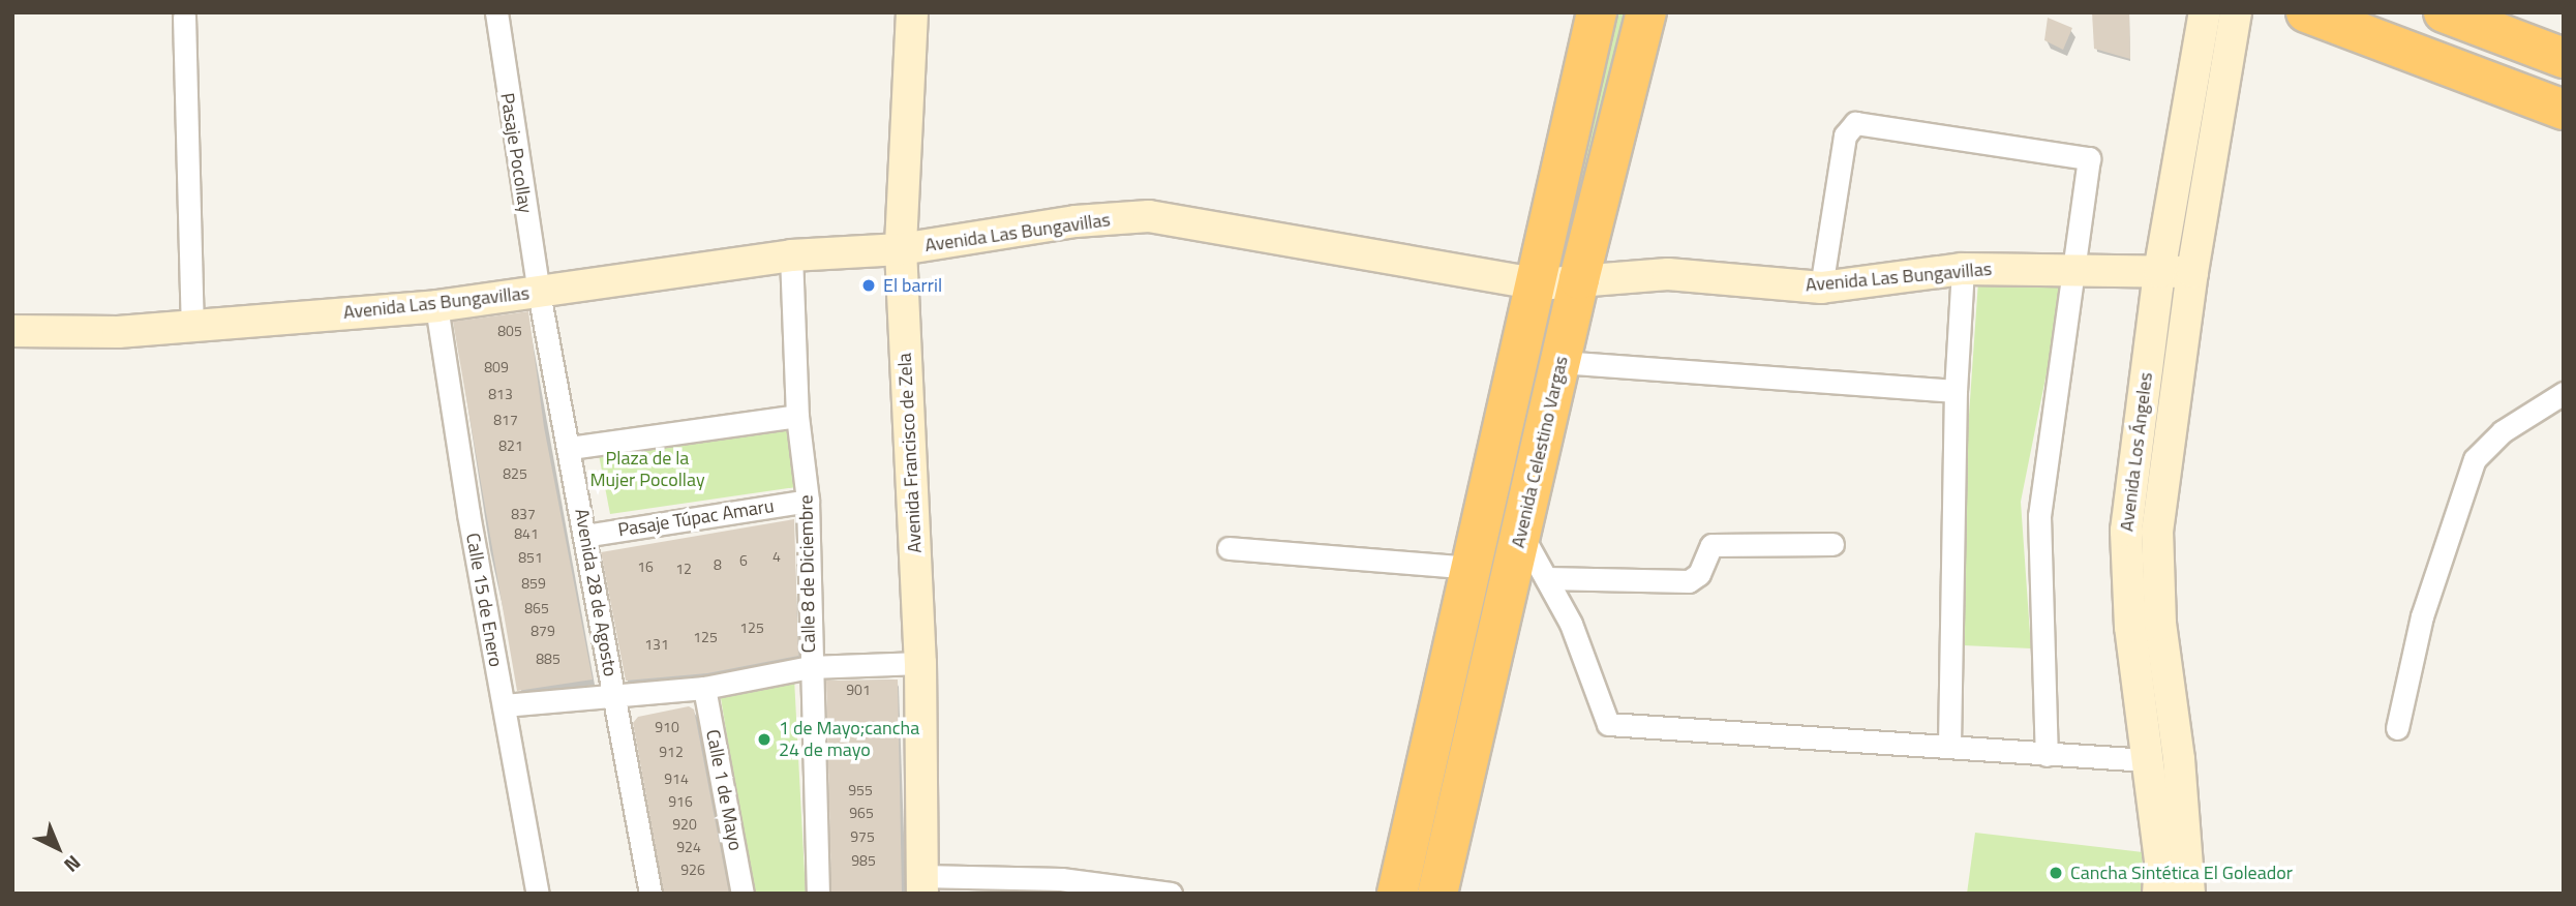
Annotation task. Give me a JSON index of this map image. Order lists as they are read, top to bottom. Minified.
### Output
{"streets":{"highway":["Avenida Celestino Vargas"],"street":["Pasaje Pocollay","Avenida Las Bungavillas","Avenida Los Ángeles","Avenida Francisco de Zela","Pasaje Túpac Amaru","Calle 8 de Diciembre","Avenida 28 de Agosto","Calle 15 de Enero","Calle 1 de Mayo"]},"crossings":[["Pasaje Pocollay","Avenida Las Bungavillas"],["Pasaje Pocollay","Avenida 28 de Agosto"],["Avenida Las Bungavillas","Avenida Celestino Vargas"],["Avenida Las Bungavillas","Avenida Los Ángeles"],["Avenida Las Bungavillas","Avenida Francisco de Zela"],["Avenida Las Bungavillas","Calle 8 de Diciembre"],["Avenida Las Bungavillas","Avenida 28 de Agosto"],["Avenida Las Bungavillas","Calle 15 de Enero"],["Pasaje Túpac Amaru","Calle 8 de Diciembre"],["Pasaje Túpac Amaru","Avenida 28 de Agosto"]],"parks":["Plaza de la Mujer Pocollay"],"places":["El barril","1 de Mayo;cancha 24 de mayo","Cancha Sintética El Goleador"],"house_numbers":["805","809","813","817","821","825","837","841","4","851","6","8","16","12","859","865","125","879","125","131","885","901","910","912","914","955","916","965","920","975","924","985","926"],"north":"bottom right"}
